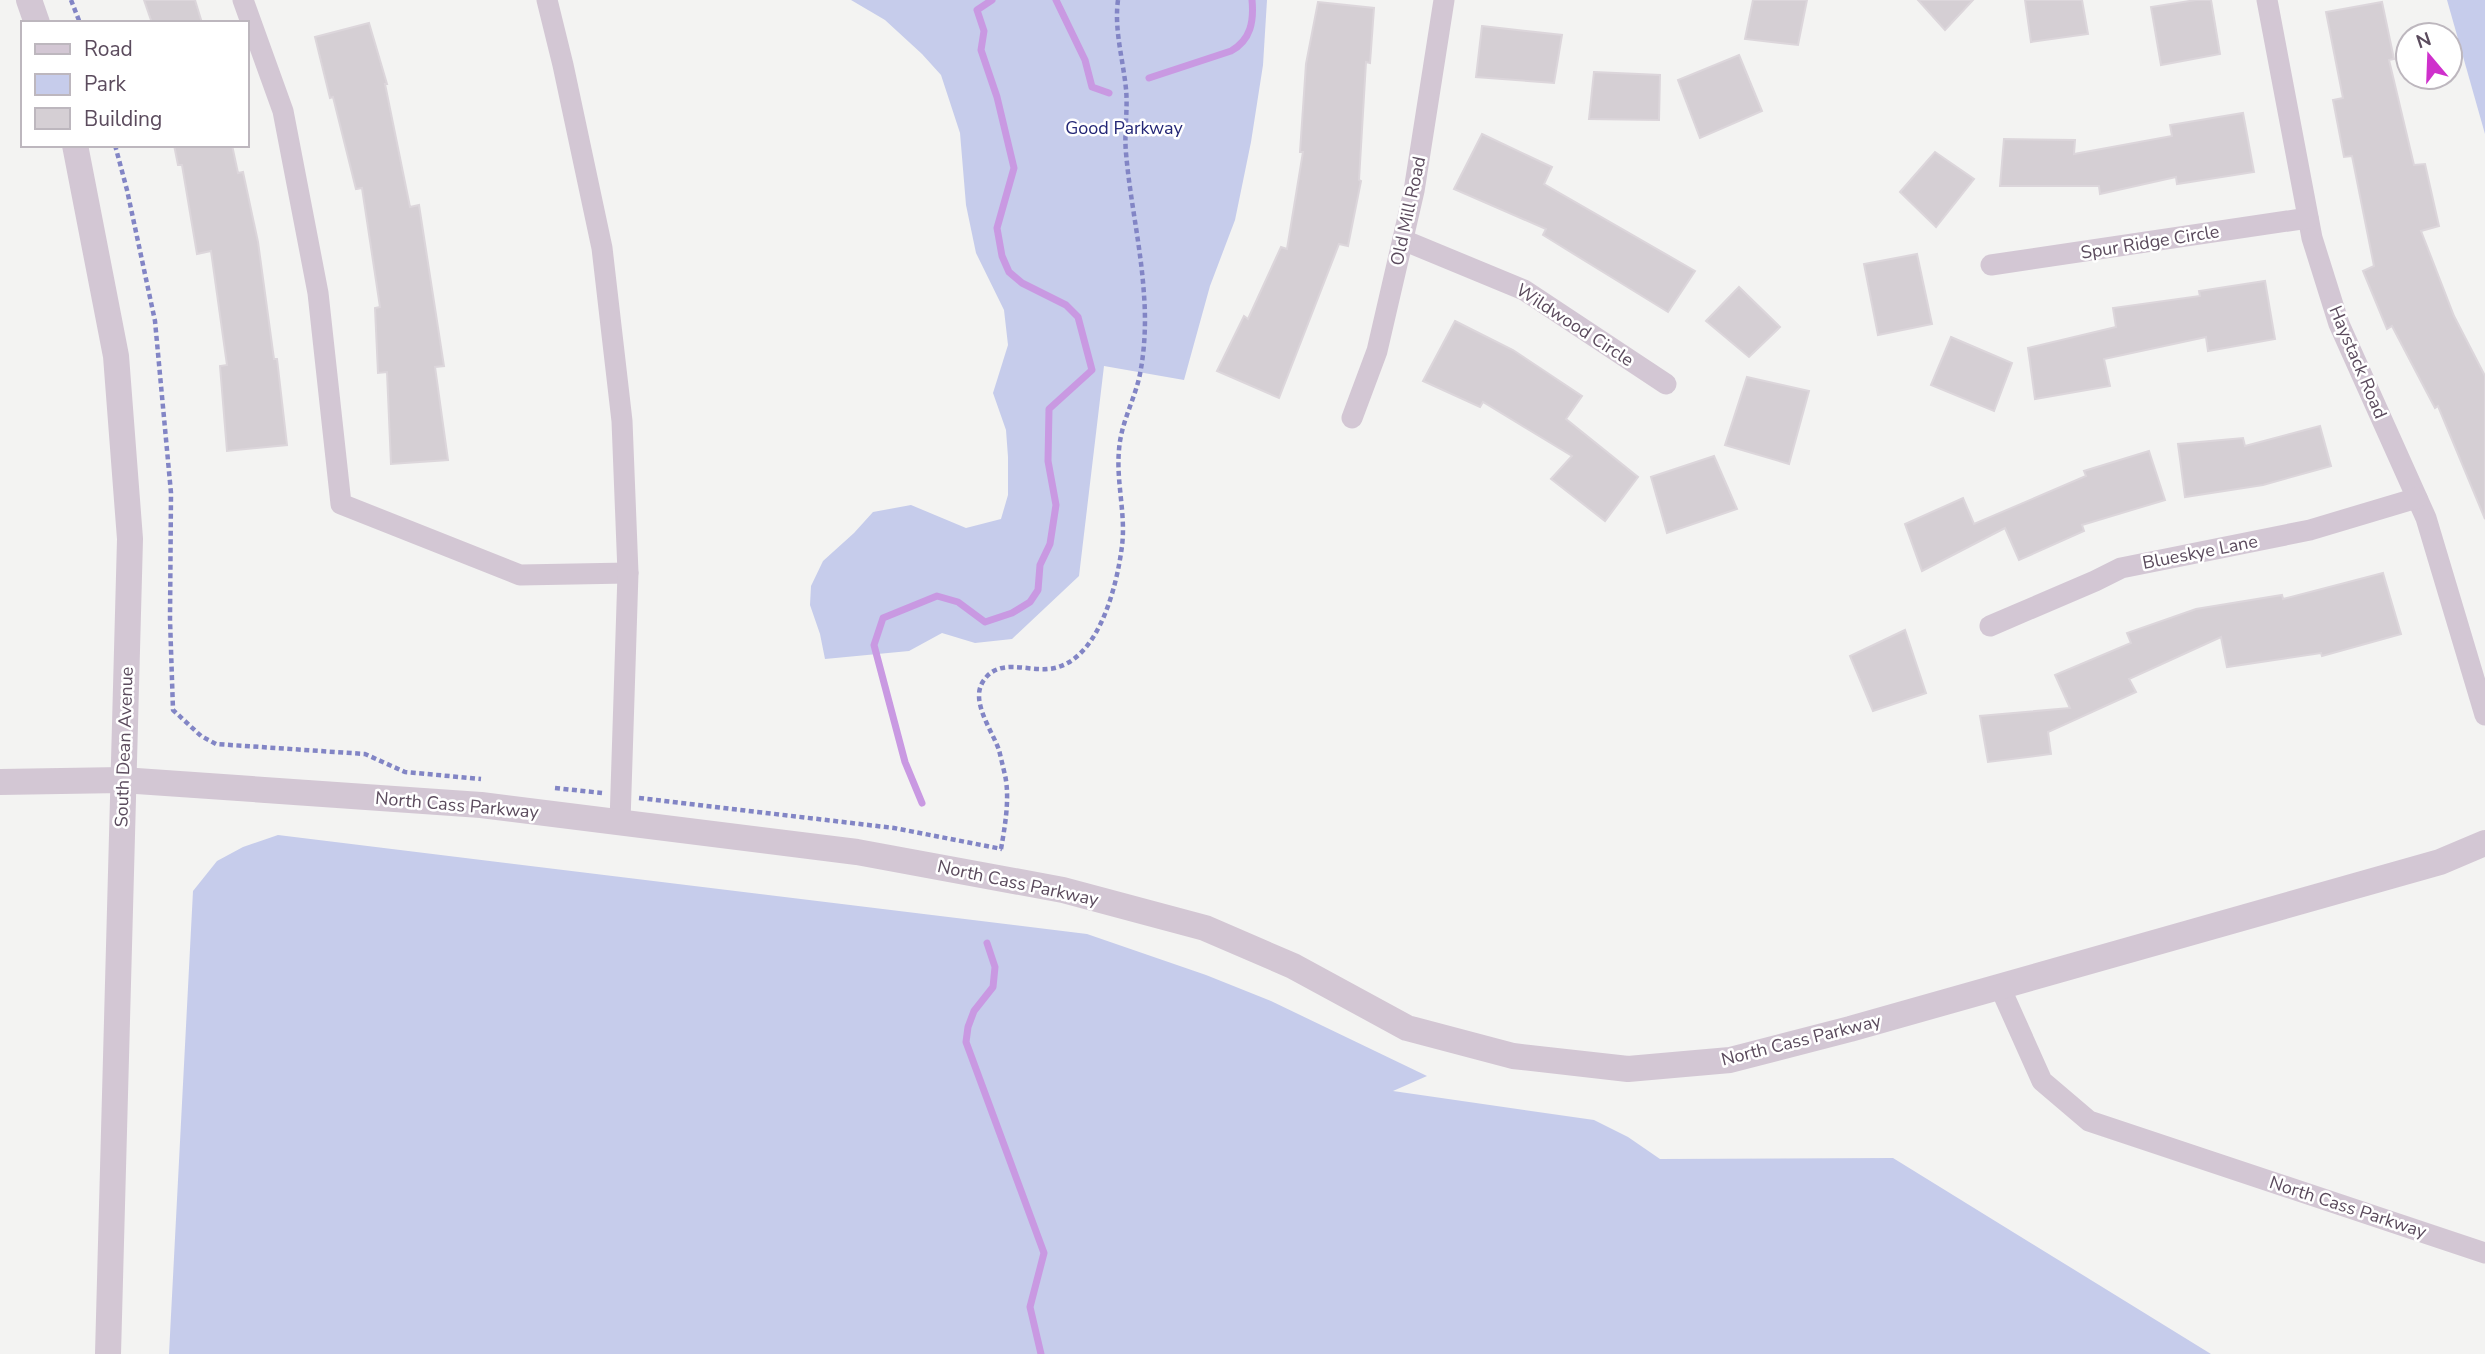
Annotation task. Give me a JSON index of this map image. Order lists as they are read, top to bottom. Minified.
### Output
{"streets":{"street":["Old Mill Road","Spur Ridge Circle","Wildwood Circle","Haystack Road","Blueskye Lane","South Dean Avenue","North Cass Parkway"]},"crossings":[["Old Mill Road","Wildwood Circle"],["Spur Ridge Circle","Haystack Road"],["Haystack Road","Blueskye Lane"],["South Dean Avenue","North Cass Parkway"]],"parks":["Good Parkway"],"legend":["Road","Park","Building"],"north":"top"}
